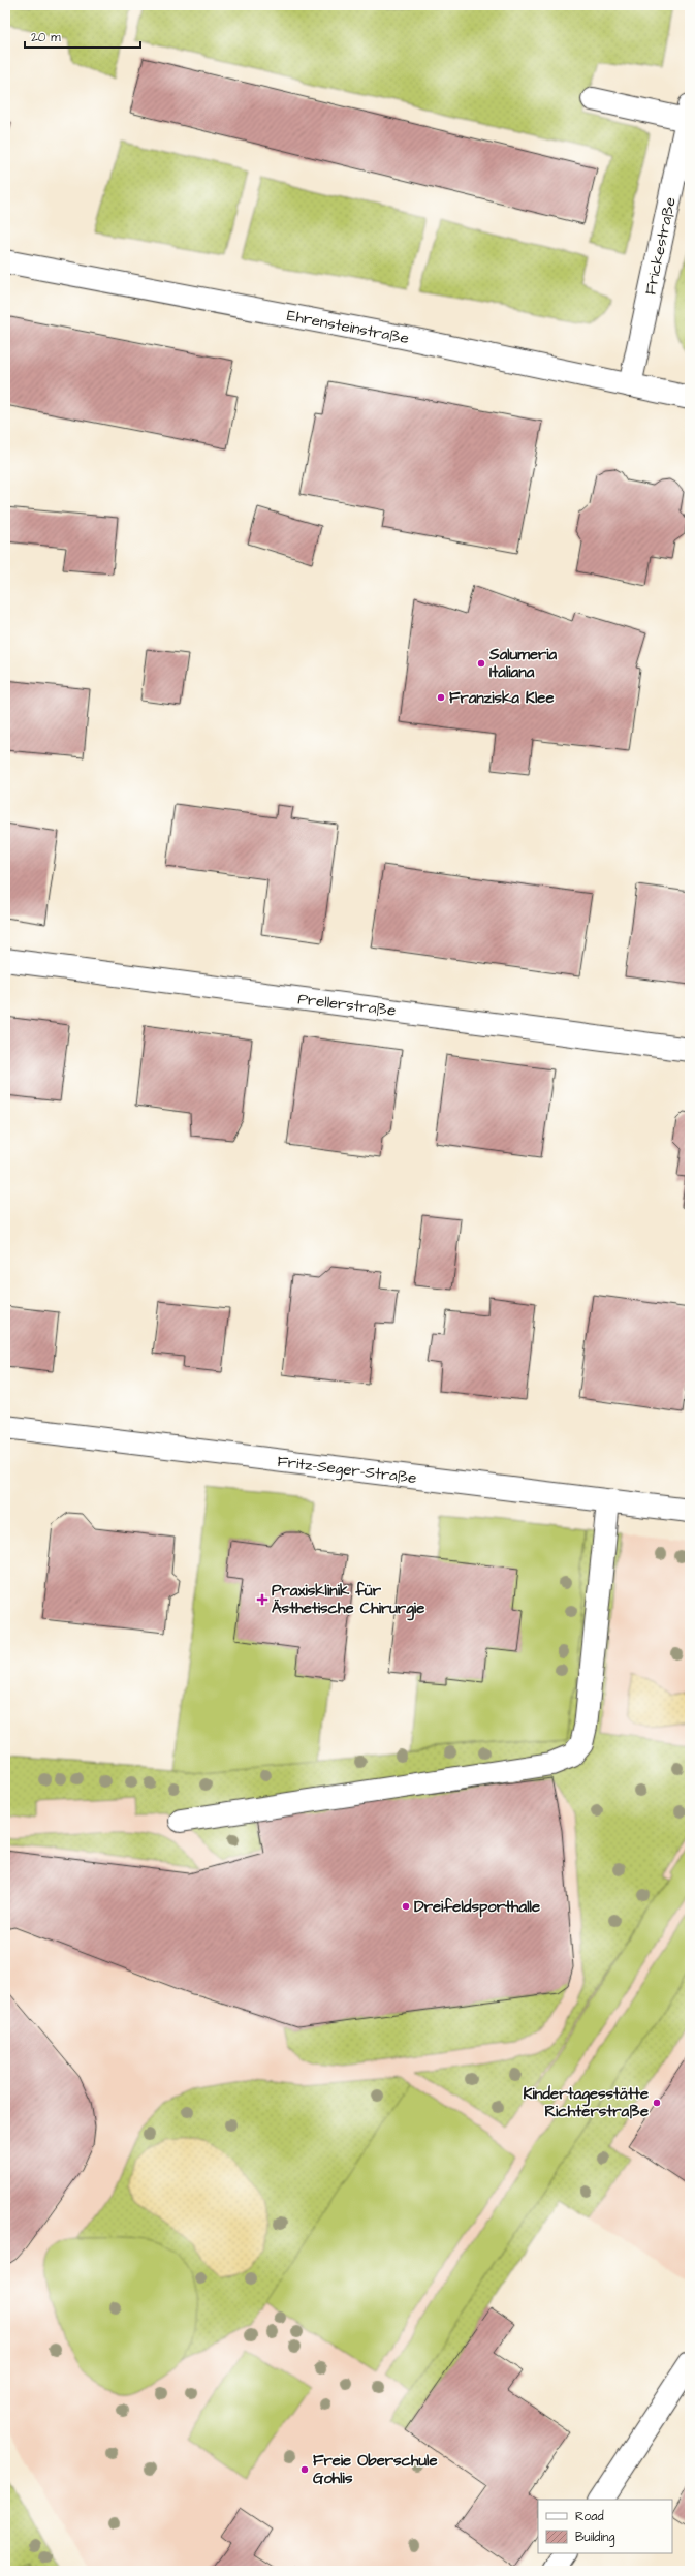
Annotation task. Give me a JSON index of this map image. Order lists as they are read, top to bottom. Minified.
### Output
{"streets":{"street":["Frickestraße","Ehrensteinstraße","Prellerstraße","Fritz-Seger-Straße"]},"crossings":[["Frickestraße","Ehrensteinstraße"]],"places":{"other":["Salumeria Italiana","Franziska Klee","Dreifeldsporthalle","Kindertagesstätte Richterstraße","Freie Oberschule Gohlis"],"health":["Praxisklinik für Ästhetische Chirurgie"]},"legend":["Road","Building"],"scale_bar":"20 m"}
